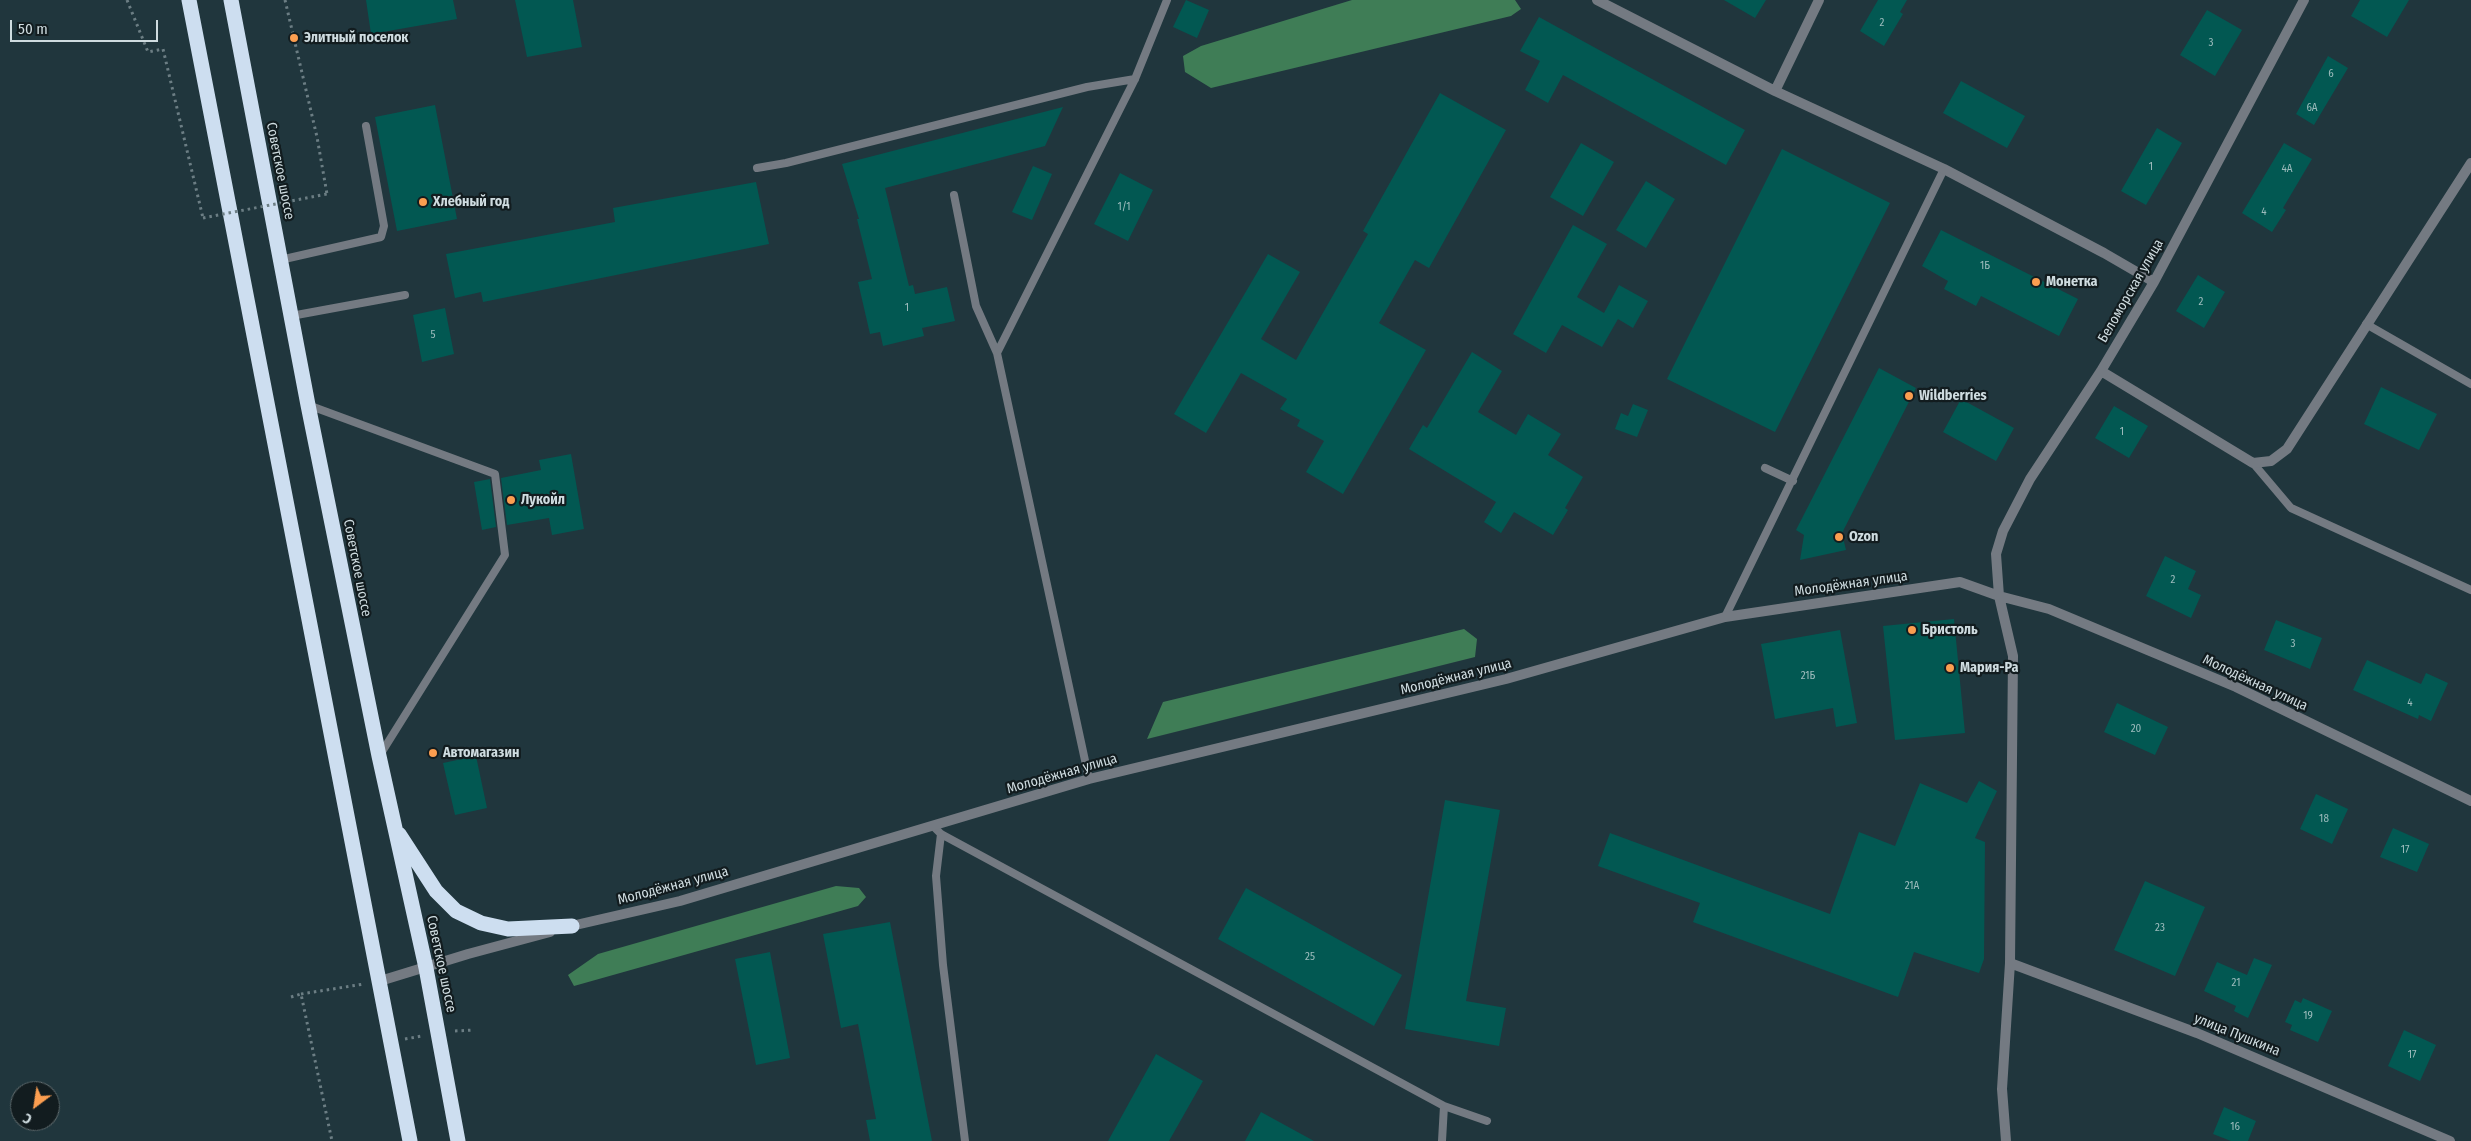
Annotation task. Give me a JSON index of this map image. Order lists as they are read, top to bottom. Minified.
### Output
{"streets":{"highway":["Советское шоссе"],"street":["Беломорская улица","Молодёжная улица","улица Пушкина"]},"crossings":[["Советское шоссе","Молодёжная улица"],["Беломорская улица","Молодёжная улица"],["Беломорская улица","улица Пушкина"]],"places":["Элитный поселок","Хлебный год","Монетка","Wildberries","Лукойл","Ozon","Бристоль","Мария-Ра","Автомагазин"],"house_numbers":["2","3","6","6А","1","4А","1/1","4","1Б","2","1","5","1","2","3","21Б","4","20","18","17","21А","23","25","21","19","17","16"],"scale_bar":"50 m","north":"bottom left"}
